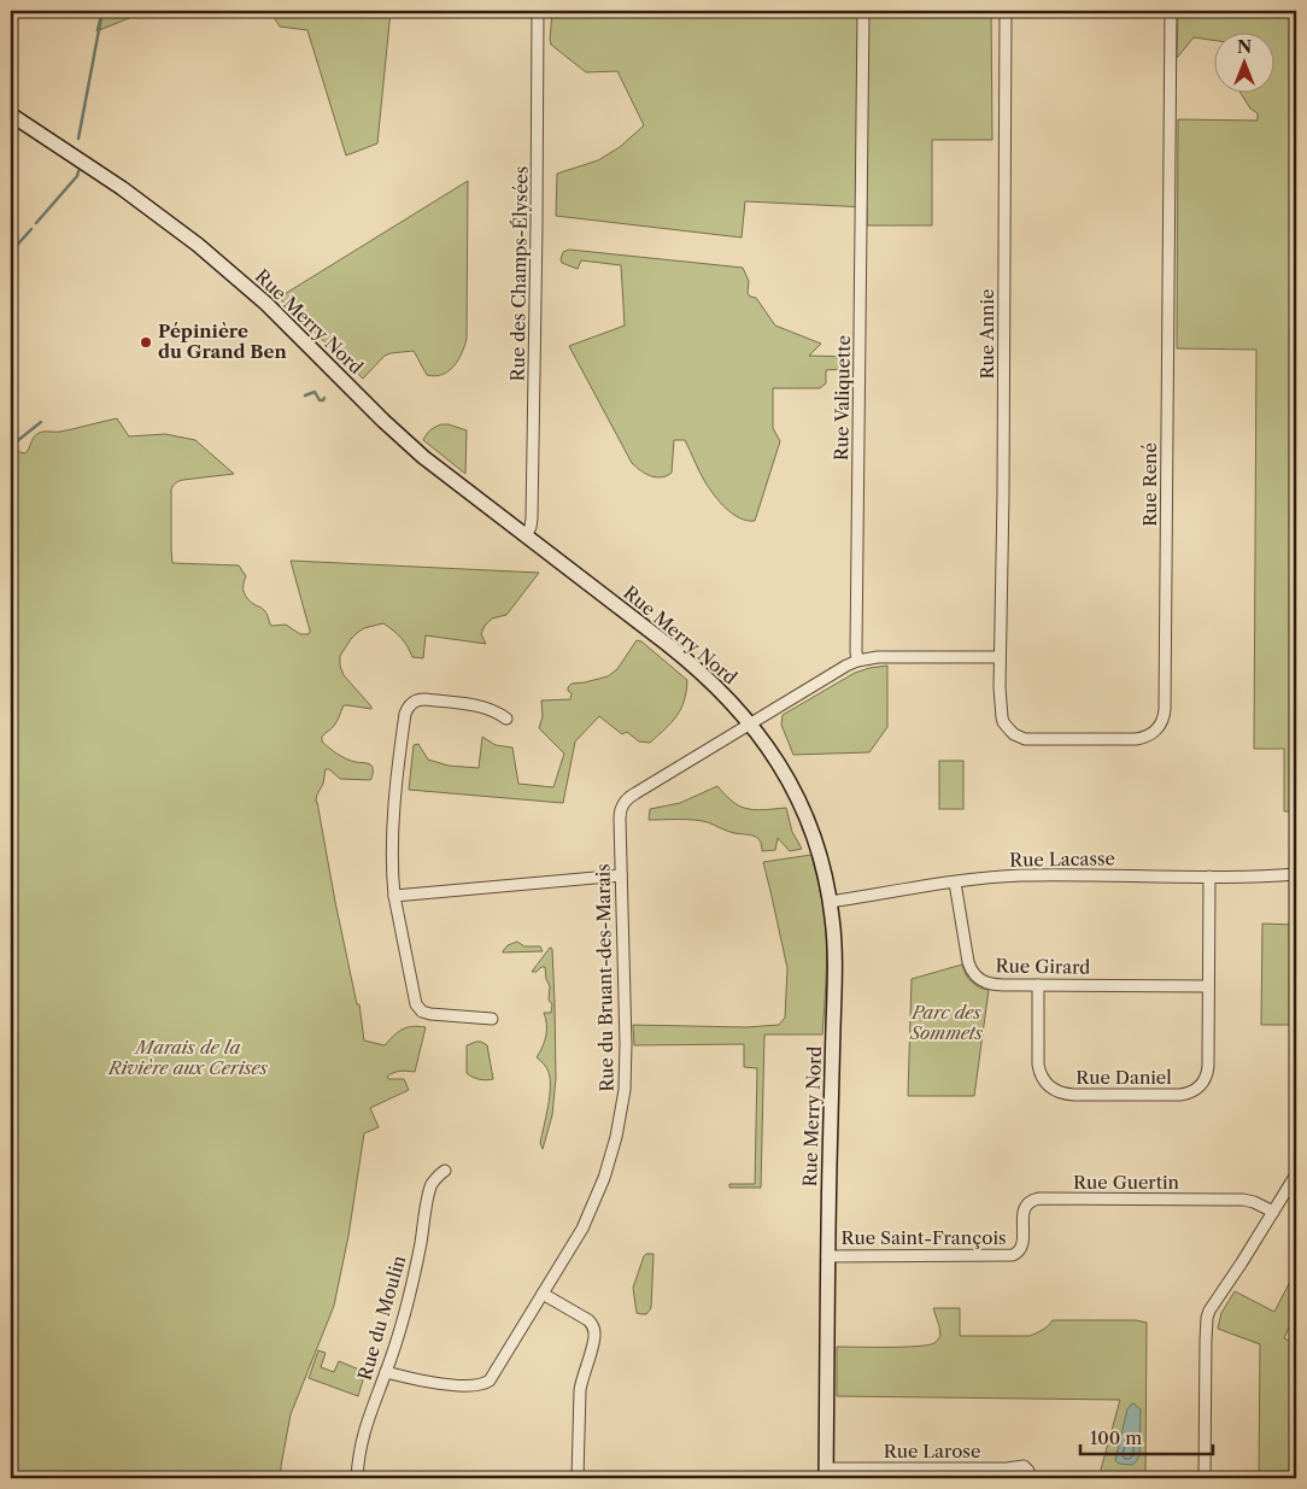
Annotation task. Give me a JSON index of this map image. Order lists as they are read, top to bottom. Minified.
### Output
{"streets":{"main road":["Rue Merry Nord"],"street":["Rue des Champs-Élysées","Rue Annie","Rue Valiquette","Rue René","Rue Lacasse","Rue Girard","Rue du Bruant-des-Marais","Rue Daniel","Rue Guertin","Rue Saint-François","Rue du Moulin","Rue Larose"]},"crossings":[["Rue des Champs-Élysées","Rue Merry Nord"],["Rue Merry Nord","Rue Lacasse"],["Rue Merry Nord","Rue du Bruant-des-Marais"],["Rue Merry Nord","Rue Saint-François"],["Rue Merry Nord","Rue Larose"],["Rue Annie","Rue René"],["Rue Lacasse","Rue Girard"],["Rue Lacasse","Rue Daniel"],["Rue Girard","Rue Daniel"],["Rue du Bruant-des-Marais","Rue du Moulin"],["Rue Guertin","Rue Saint-François"]],"parks":["Parc des Sommets","Marais de la Rivière aux Cerises"],"places":["Pépinière du Grand Ben"],"scale_bar":"100 m","north":"top"}
